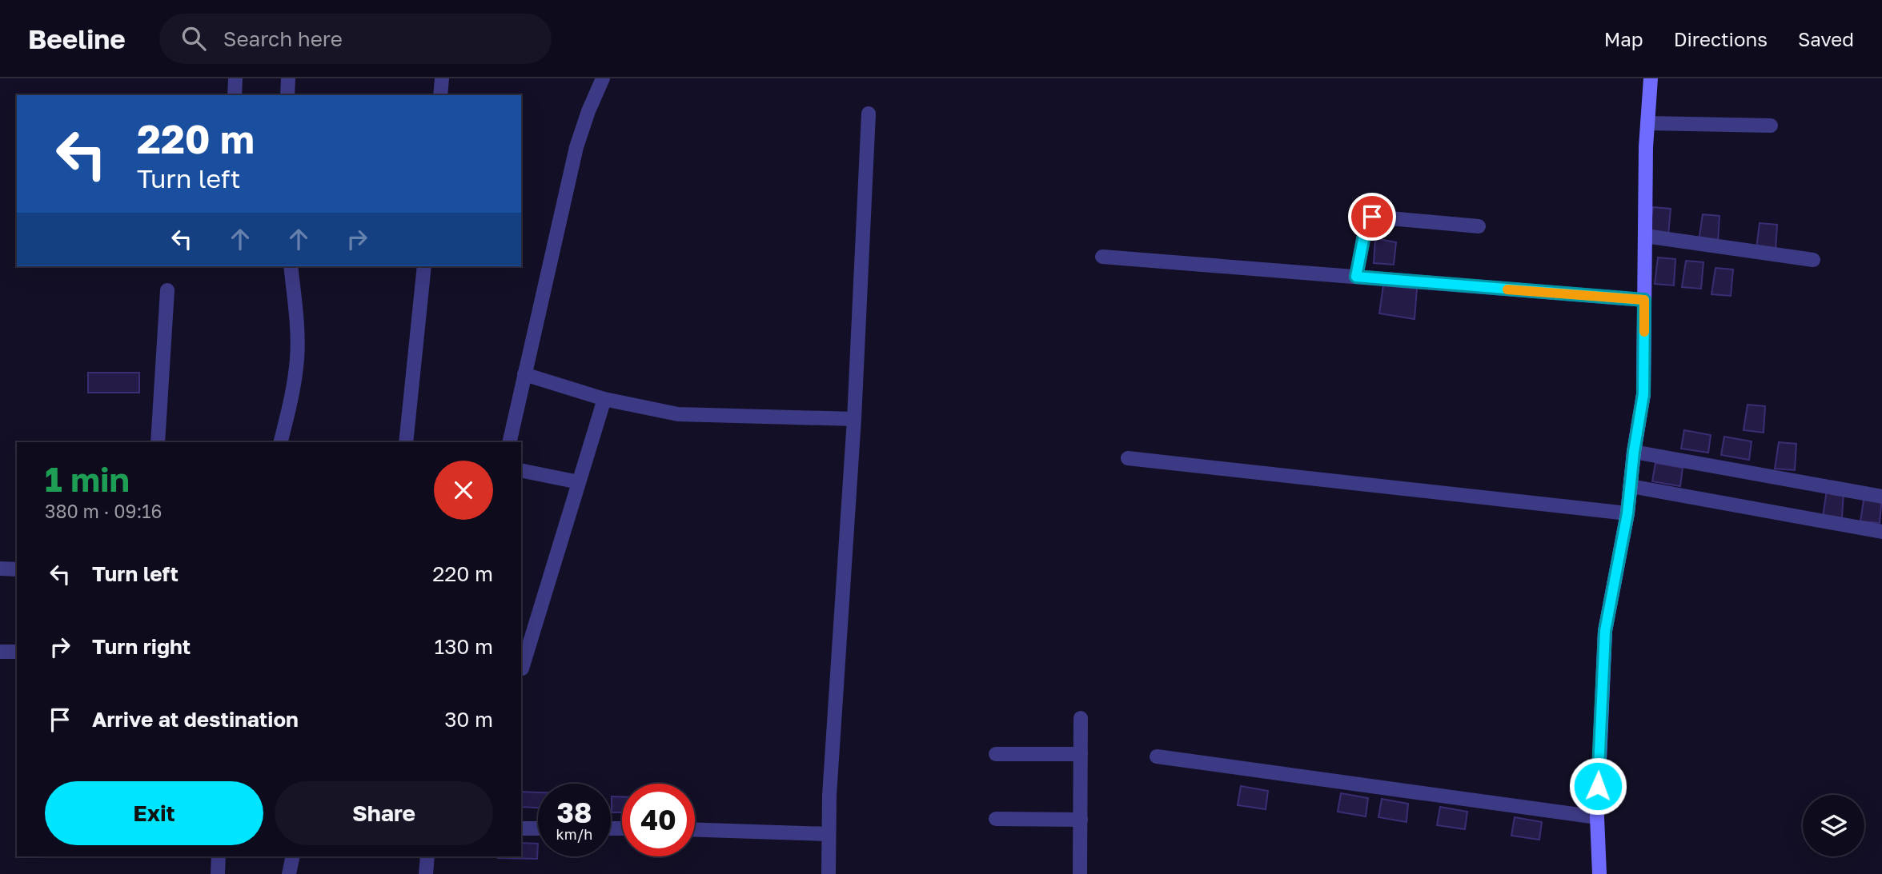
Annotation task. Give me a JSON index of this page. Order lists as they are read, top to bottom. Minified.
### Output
{"page":{"header":"Beeline","search":"Search here","nav":["Map","Directions","Saved"],"turn":["220 m","Turn left"],"heading":["1 min","380 m · 09:16"],"list":[{"name":"Turn left","value":"220 m"},{"name":"Turn right","value":"130 m"},{"name":"Arrive at destination","value":"30 m"}],"buttons":["Exit","Share"],"speed":"38 km/h","limit":"40"}}
